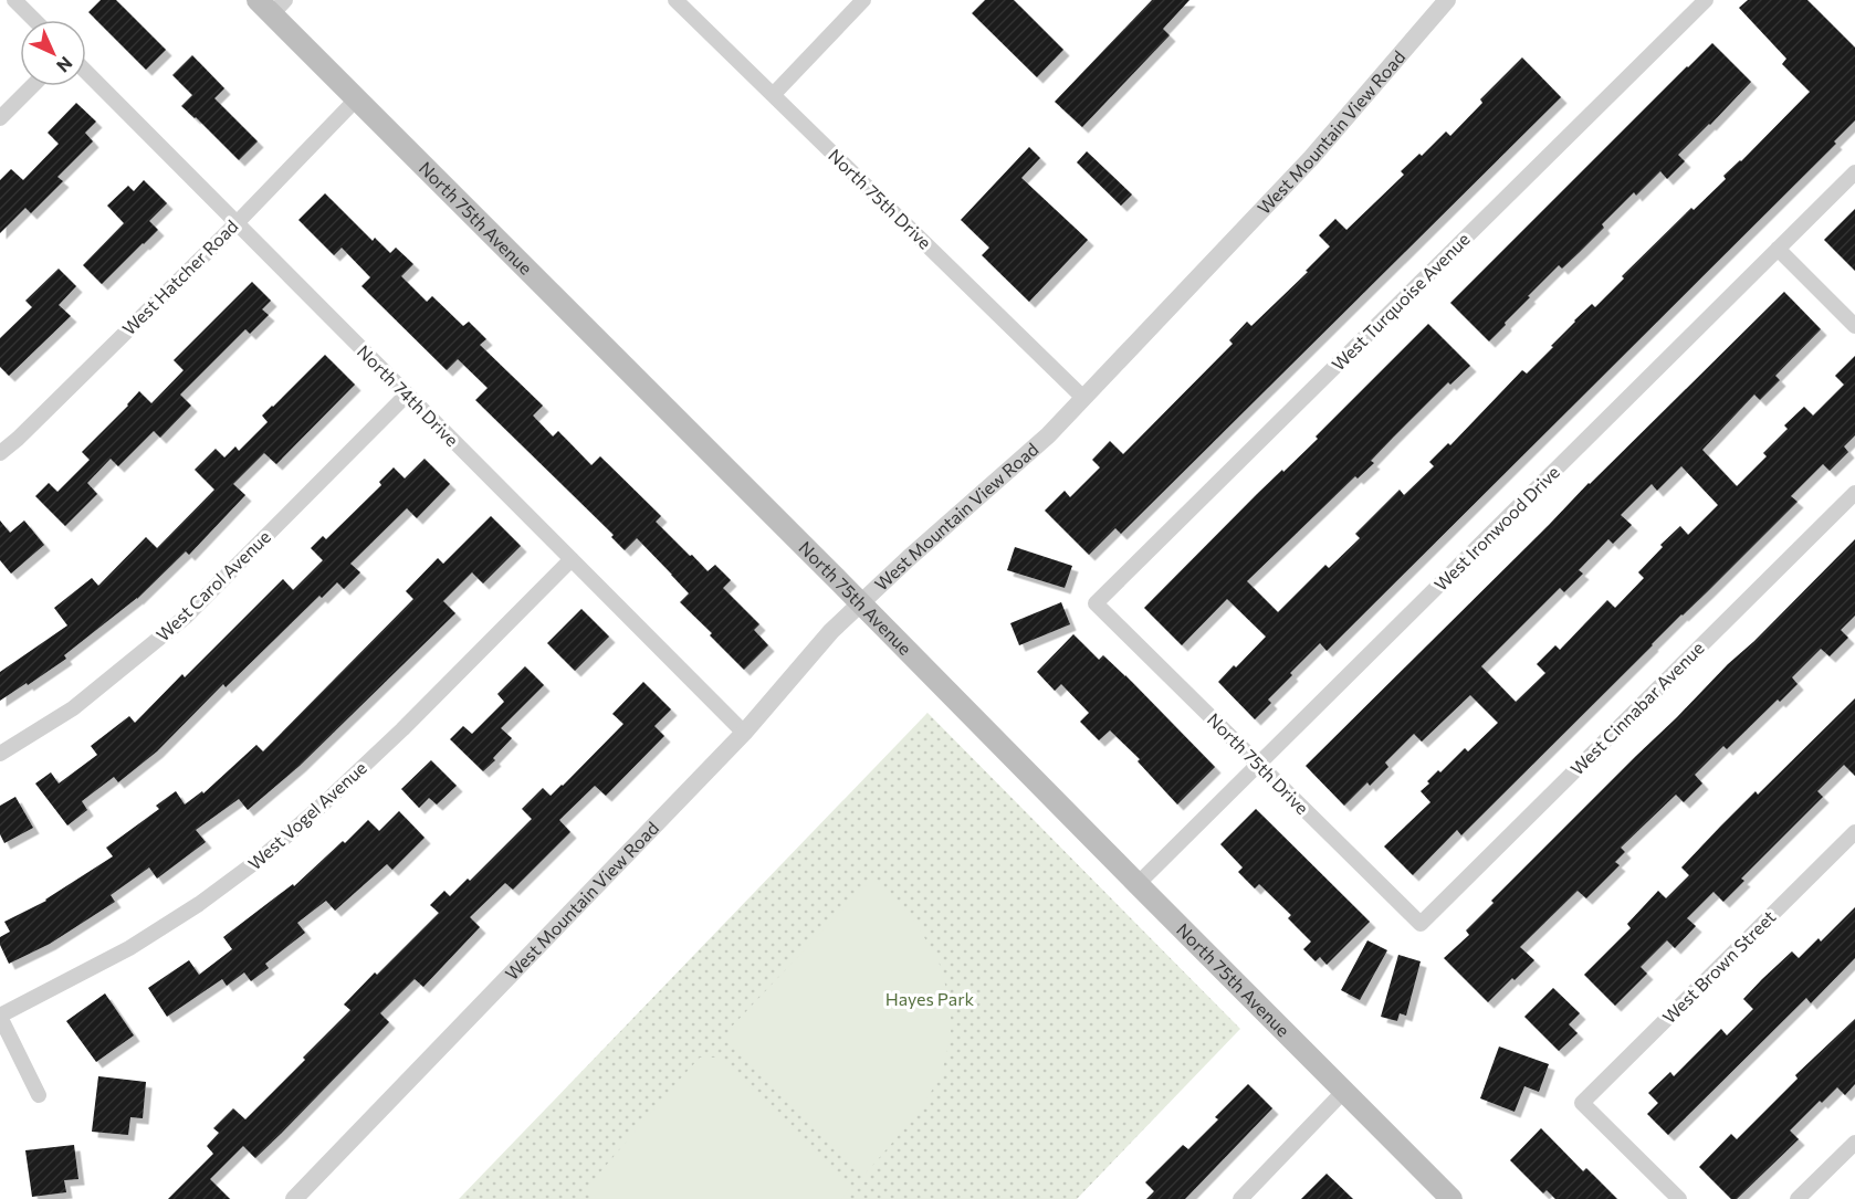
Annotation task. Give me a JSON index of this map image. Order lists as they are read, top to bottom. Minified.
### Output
{"streets":{"main road":["North 75th Avenue"],"street":["West Mountain View Road","North 75th Drive","West Hatcher Road","West Turquoise Avenue","North 74th Drive","West Ironwood Drive","West Carol Avenue","West Cinnabar Avenue","West Vogel Avenue","West Brown Street"]},"crossings":[["West Mountain View Road","North 75th Drive"],["West Mountain View Road","North 75th Avenue"],["West Mountain View Road","North 74th Drive"],["North 75th Drive","West Turquoise Avenue"],["North 75th Drive","West Ironwood Drive"],["North 75th Drive","West Cinnabar Avenue"],["North 75th Avenue","West Hatcher Road"],["North 75th Avenue","West Ironwood Drive"],["West Hatcher Road","North 74th Drive"],["North 74th Drive","West Carol Avenue"],["North 74th Drive","West Vogel Avenue"]],"parks":["Hayes Park"],"north":"bottom right"}
